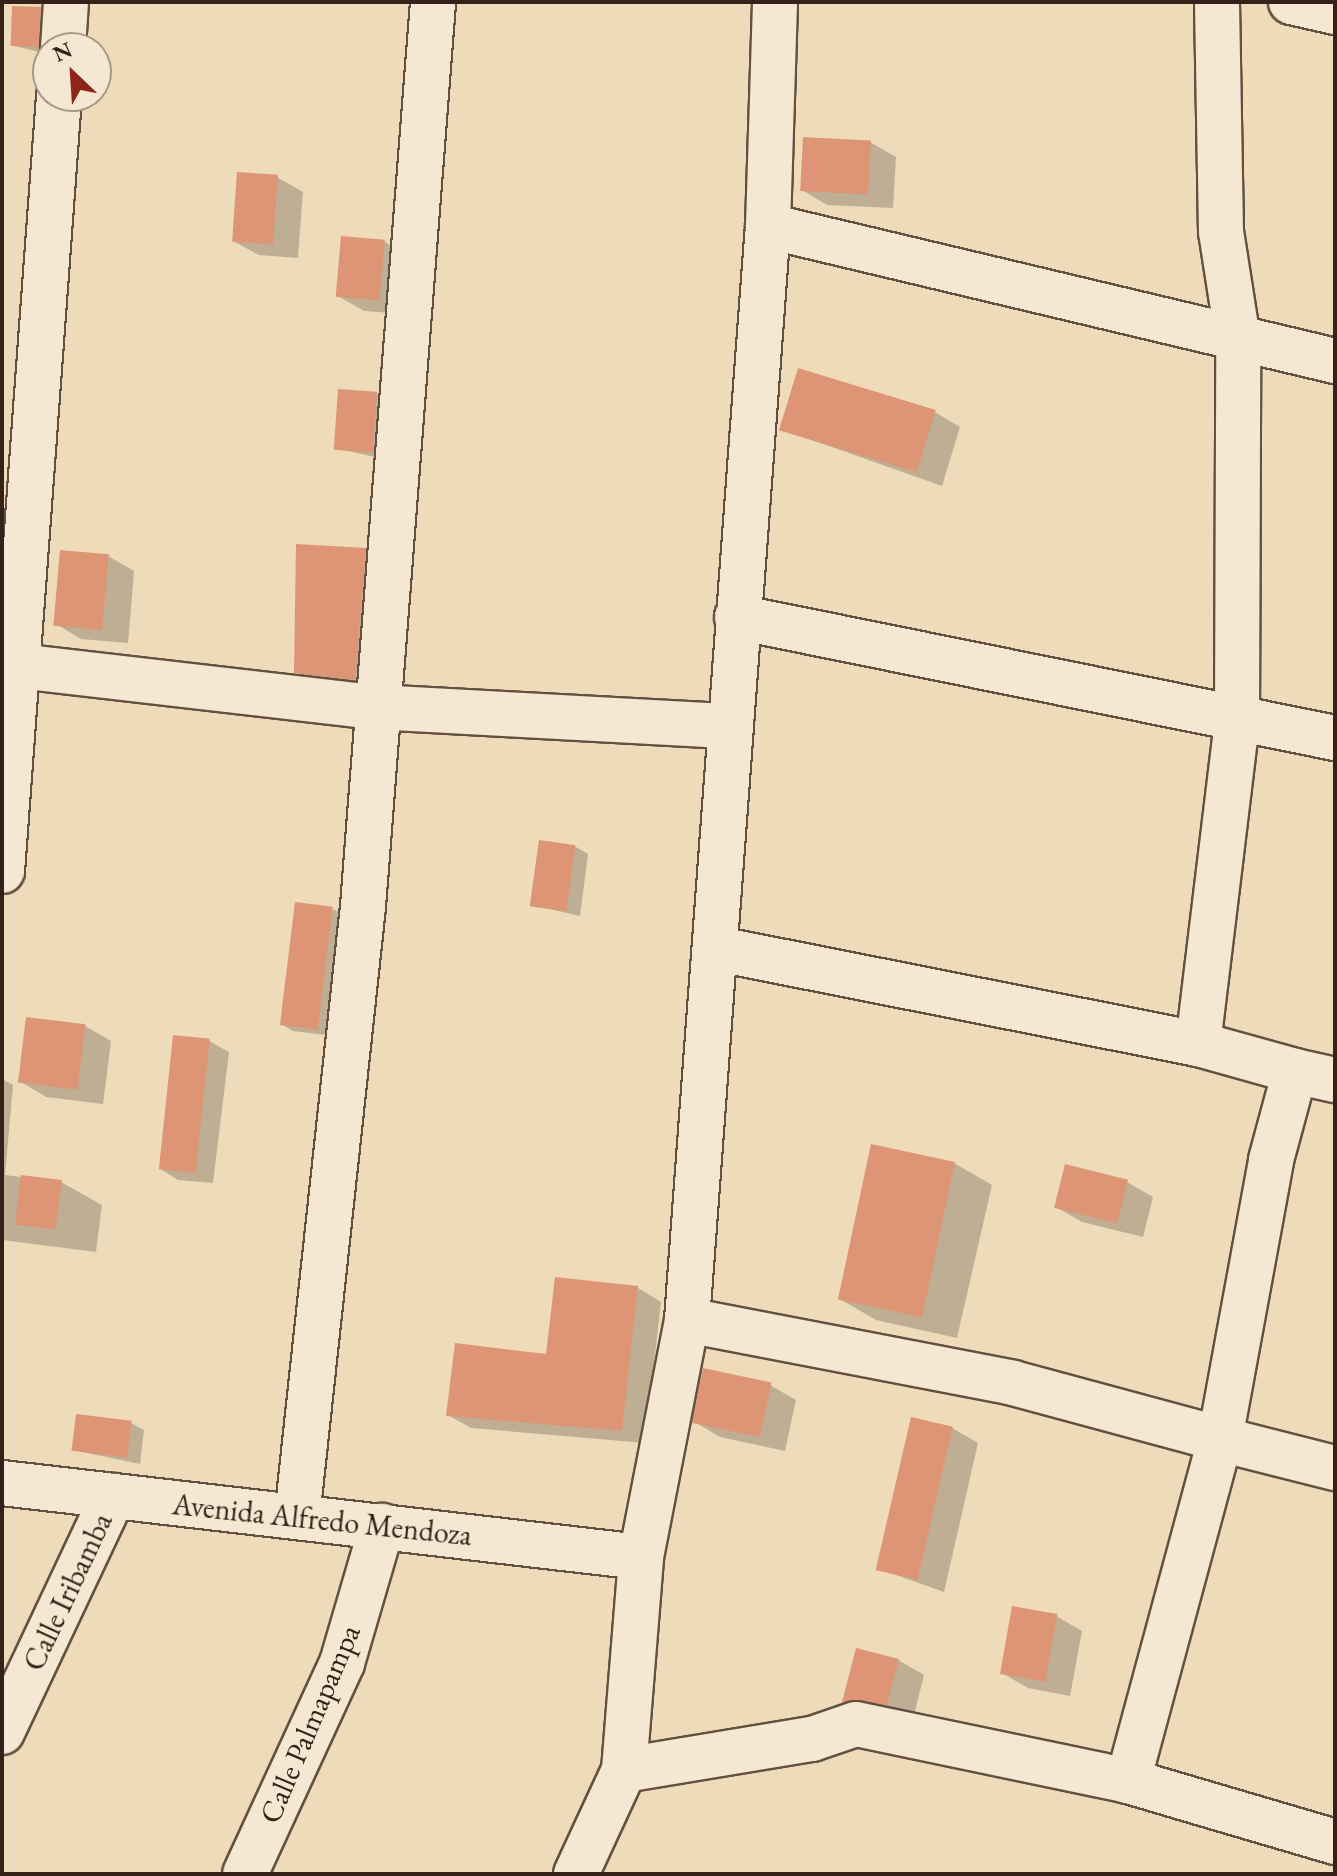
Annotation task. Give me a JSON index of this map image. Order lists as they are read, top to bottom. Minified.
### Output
{"streets":{"street":["Avenida Alfredo Mendoza","Calle Iribamba","Calle Palmapampa"]},"crossings":[["Avenida Alfredo Mendoza","Calle Iribamba"],["Avenida Alfredo Mendoza","Calle Palmapampa"]],"north":"top left"}
